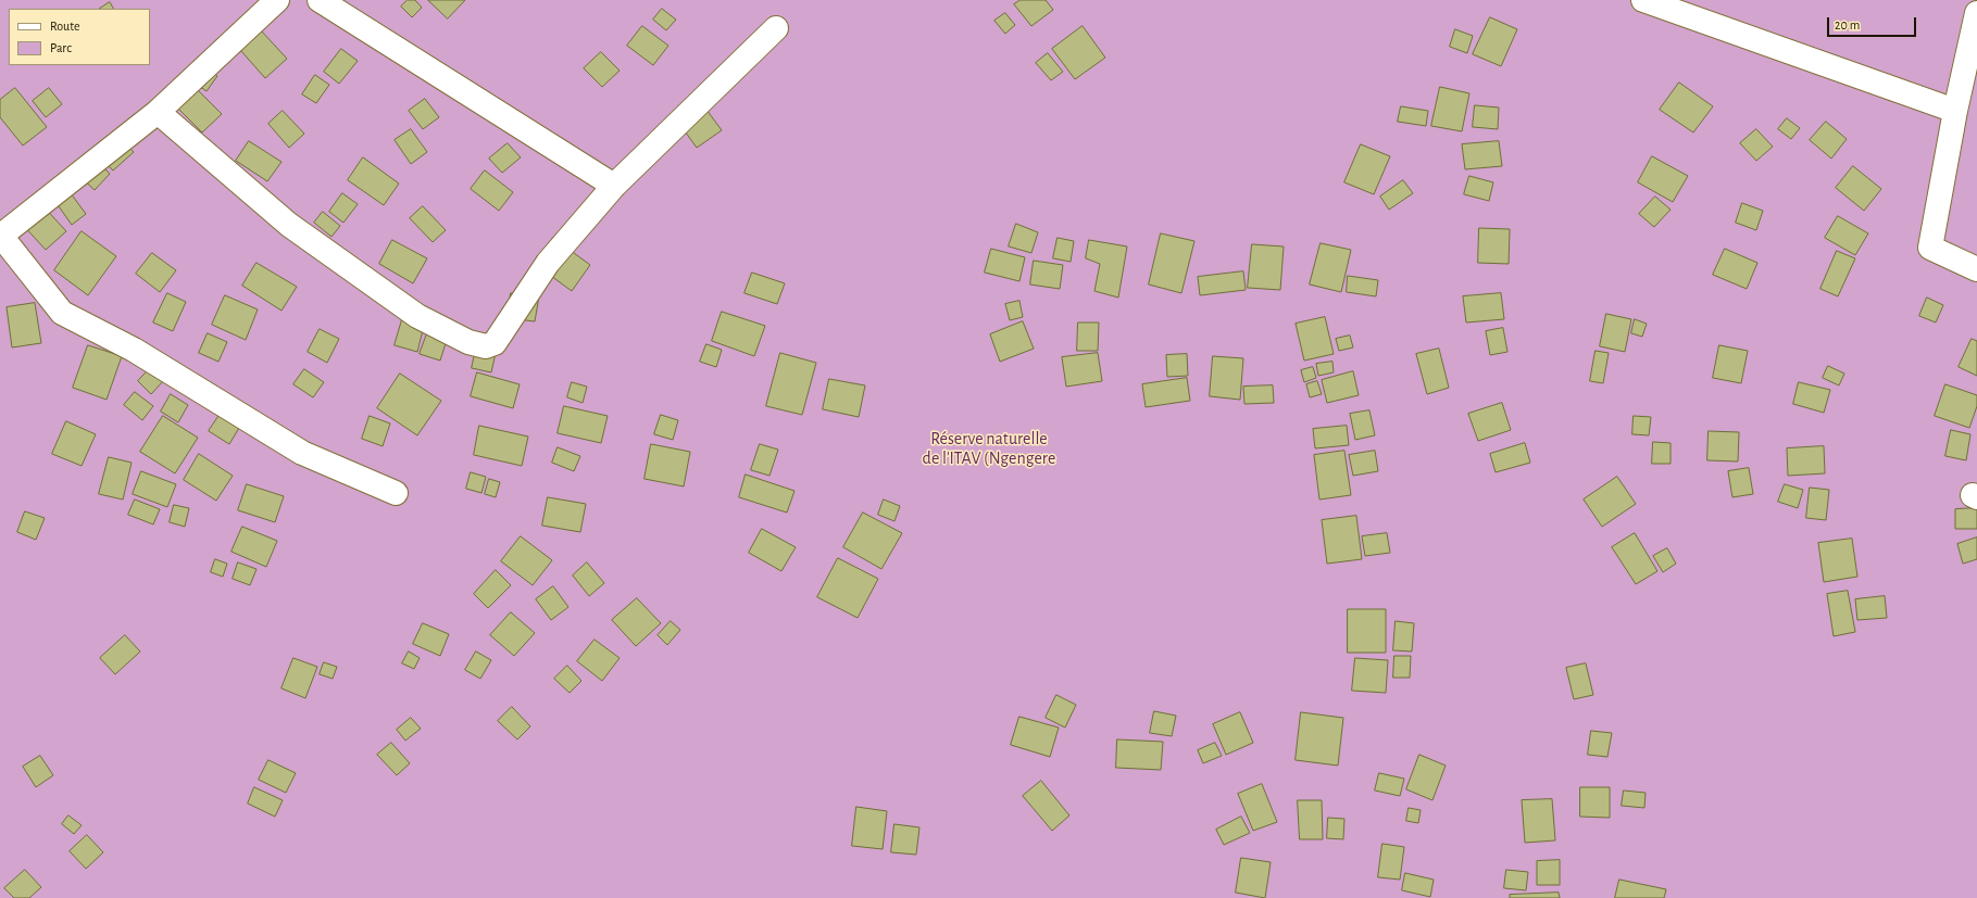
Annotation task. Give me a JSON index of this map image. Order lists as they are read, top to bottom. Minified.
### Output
{"parks":["Réserve naturelle de l'ITAV (Ngengere"],"legend":["Route","Parc"],"scale_bar":"20 m"}
